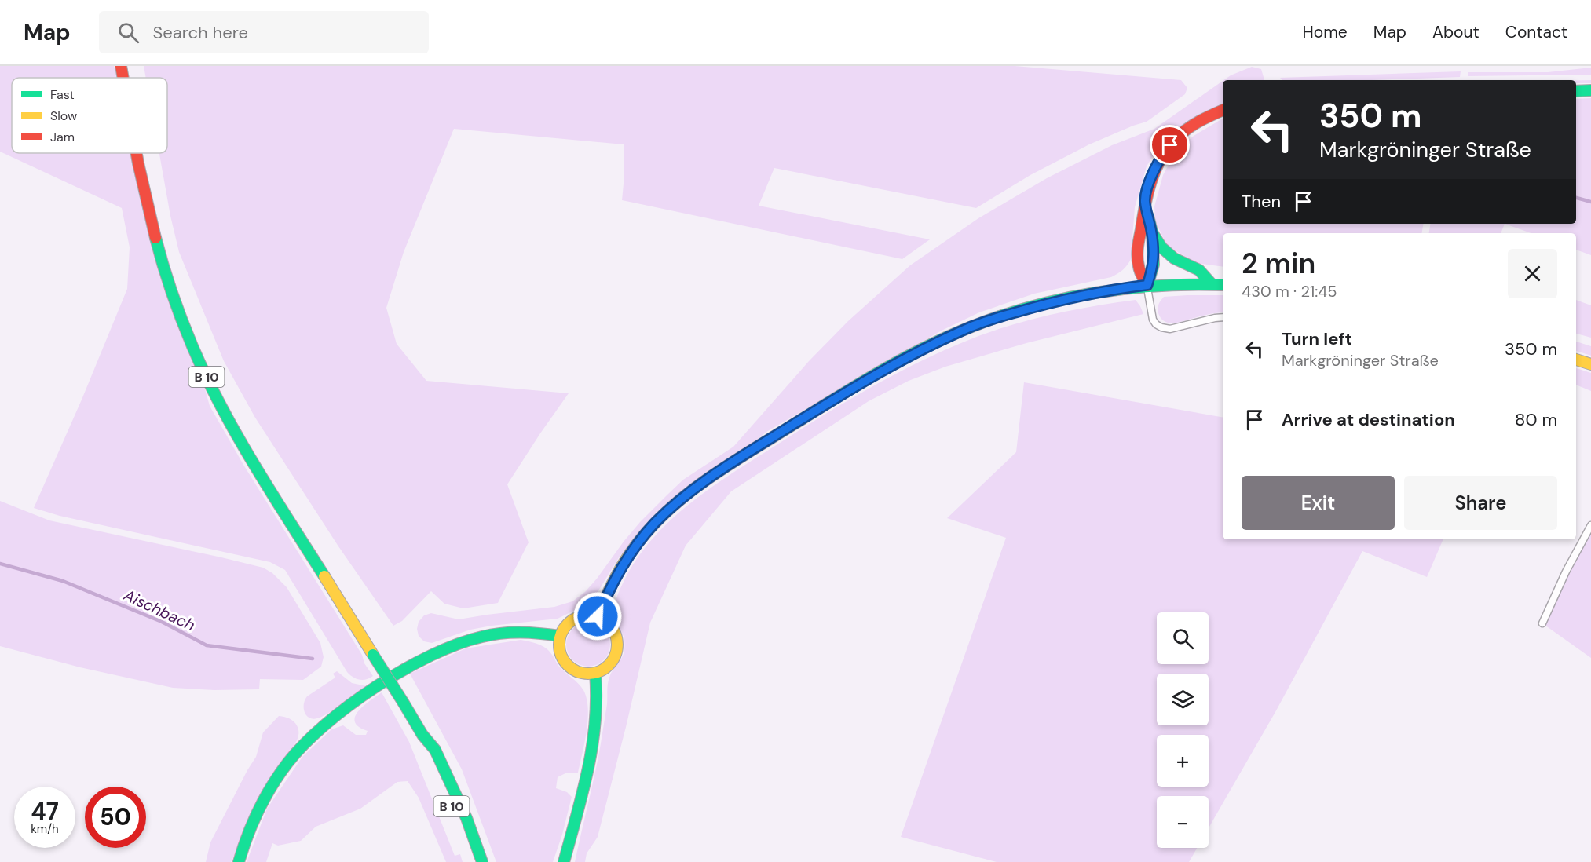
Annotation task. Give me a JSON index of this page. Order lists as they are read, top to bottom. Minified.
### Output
{"streets":{"main road":["B 10"]},"water":["Aischbach"],"legend":["Fast","Slow","Jam"],"page":{"header":"Map","search":"Search here","nav":["Home","Map","About","Contact"],"turn":["350 m","Markgröninger Straße"],"then":"Then","heading":["2 min","430 m · 21:45"],"list":[{"name":"Turn left","note":"Markgröninger Straße","value":"350 m"},{"name":"Arrive at destination","value":"80 m"}],"buttons":["Exit","Share"],"map_buttons":["+","−"],"speed":"47 km/h","limit":"50"}}
